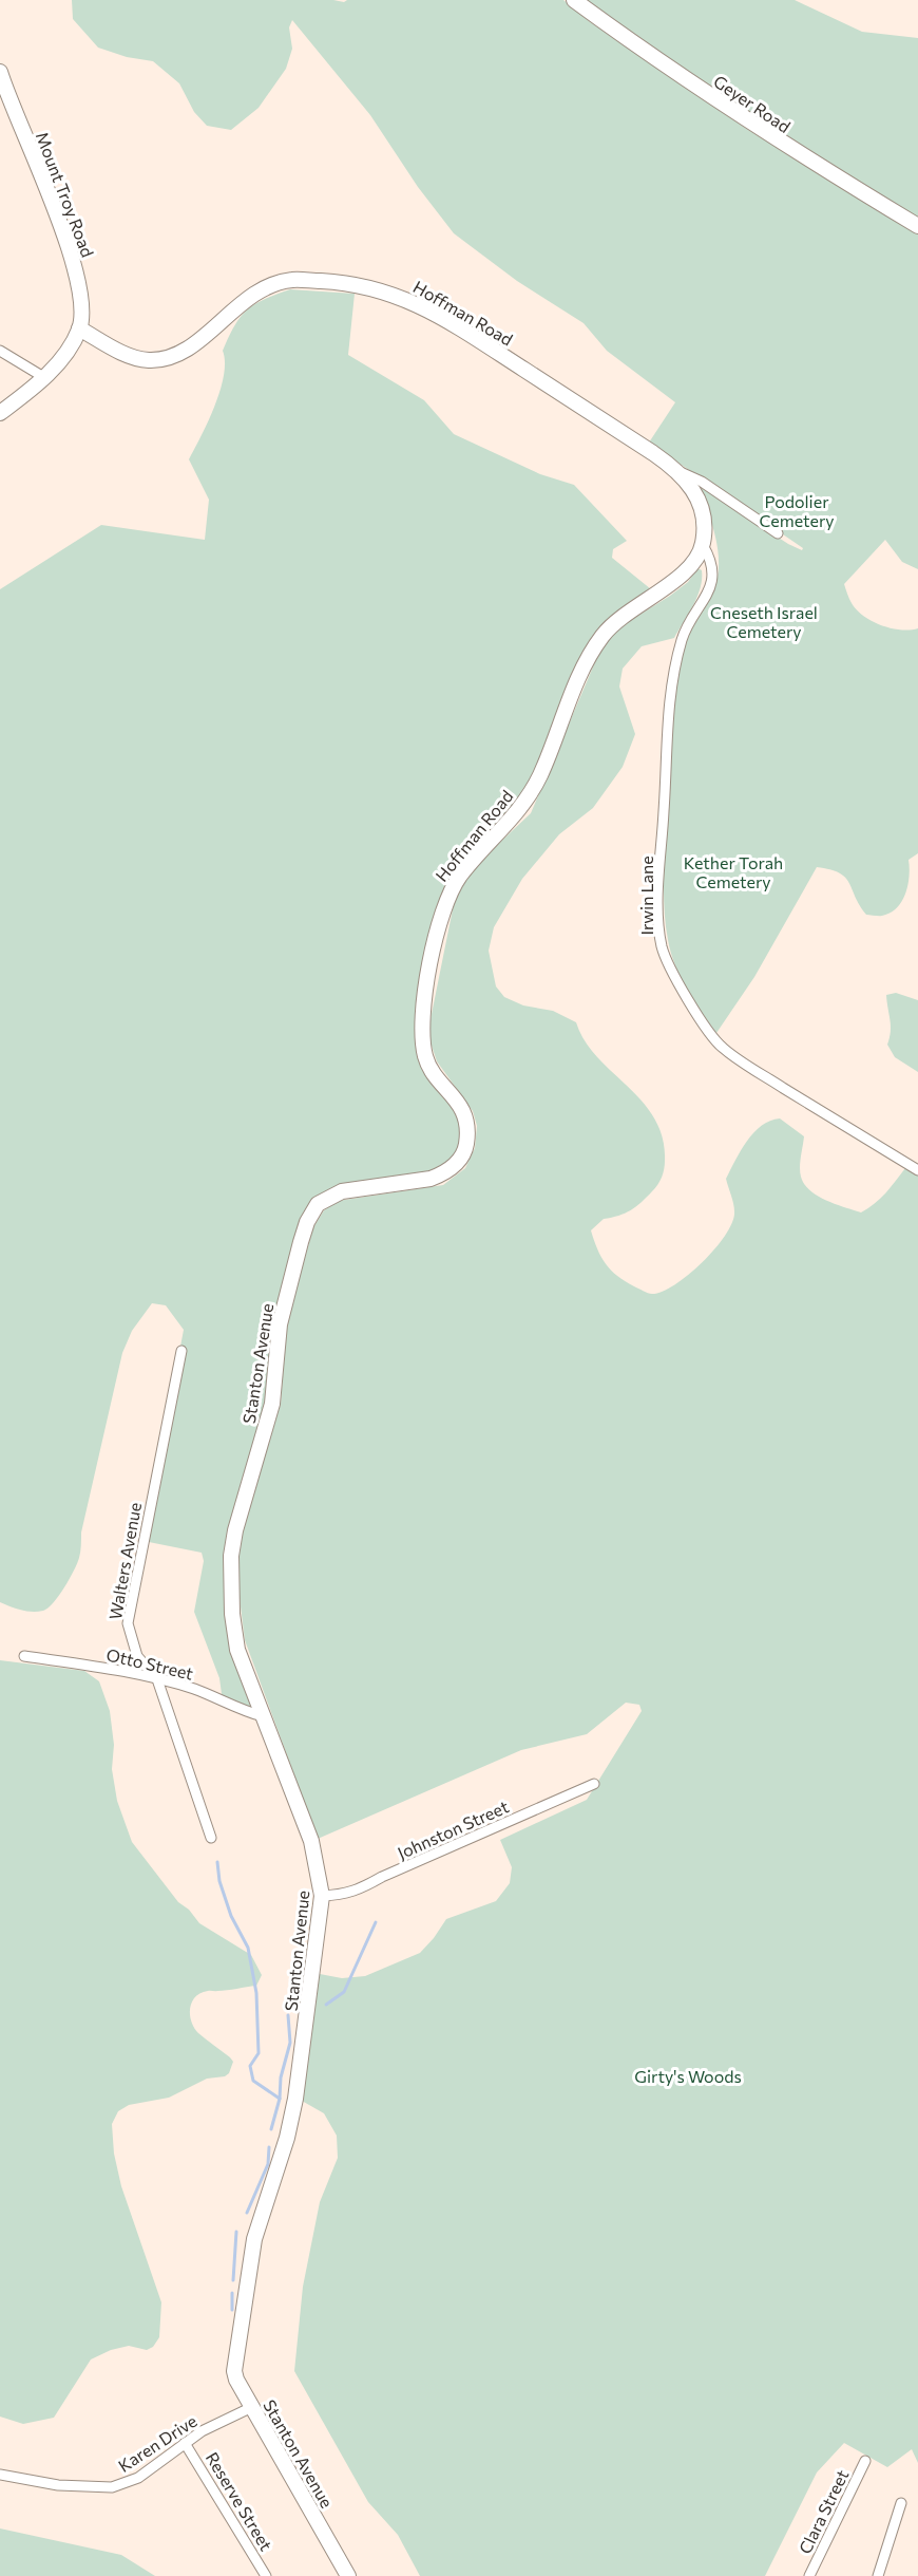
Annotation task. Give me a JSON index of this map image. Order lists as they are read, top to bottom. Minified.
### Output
{"streets":{"street":["Geyer Road","Mount Troy Road","Hoffman Road","Irwin Lane","Stanton Avenue","Walters Avenue","Otto Street","Johnston Street","Karen Drive","Reserve Street","Clara Street"]},"crossings":[["Mount Troy Road","Hoffman Road"],["Hoffman Road","Irwin Lane"],["Hoffman Road","Stanton Avenue"],["Stanton Avenue","Otto Street"],["Stanton Avenue","Johnston Street"],["Stanton Avenue","Karen Drive"],["Walters Avenue","Otto Street"],["Karen Drive","Reserve Street"]],"parks":["Podolier Cemetery","Cneseth Israel Cemetery","Kether Torah Cemetery","Girty's Woods"]}
